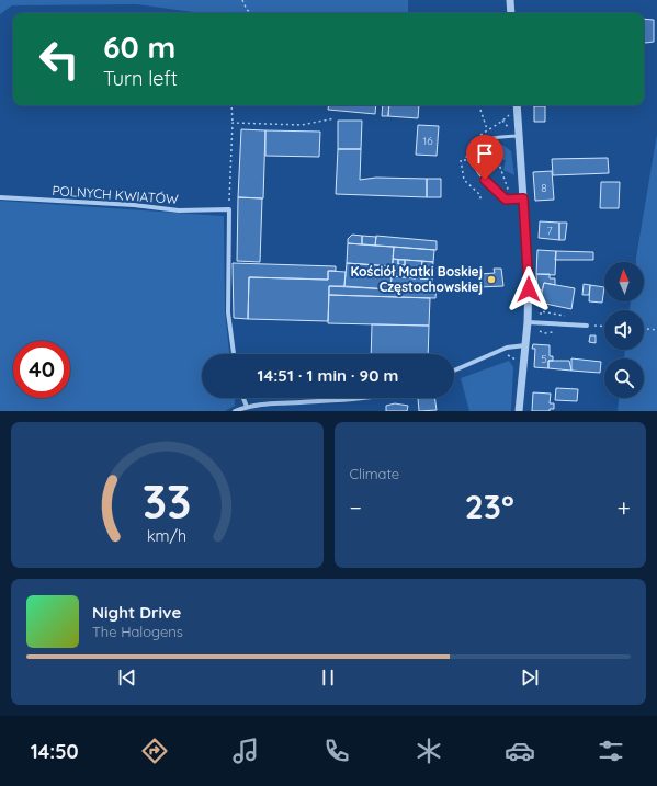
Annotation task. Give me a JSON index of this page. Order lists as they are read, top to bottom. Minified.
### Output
{"streets":{"street":["POLNYCH KWIATÓW"]},"places":["Kościół Matki Boskiej Częstochowskiej"],"house_numbers":["16","8","7","5"],"north":"top","page":{"turn":["60 m","Turn left"],"limit":"40","trip":"14:51 · 1 min · 90 m","tile":"Climate","heat":["−","23°","+"],"song":["Night Drive","The Halogens"],"tabs":"14:50","gauge":["33","km/h"]}}
